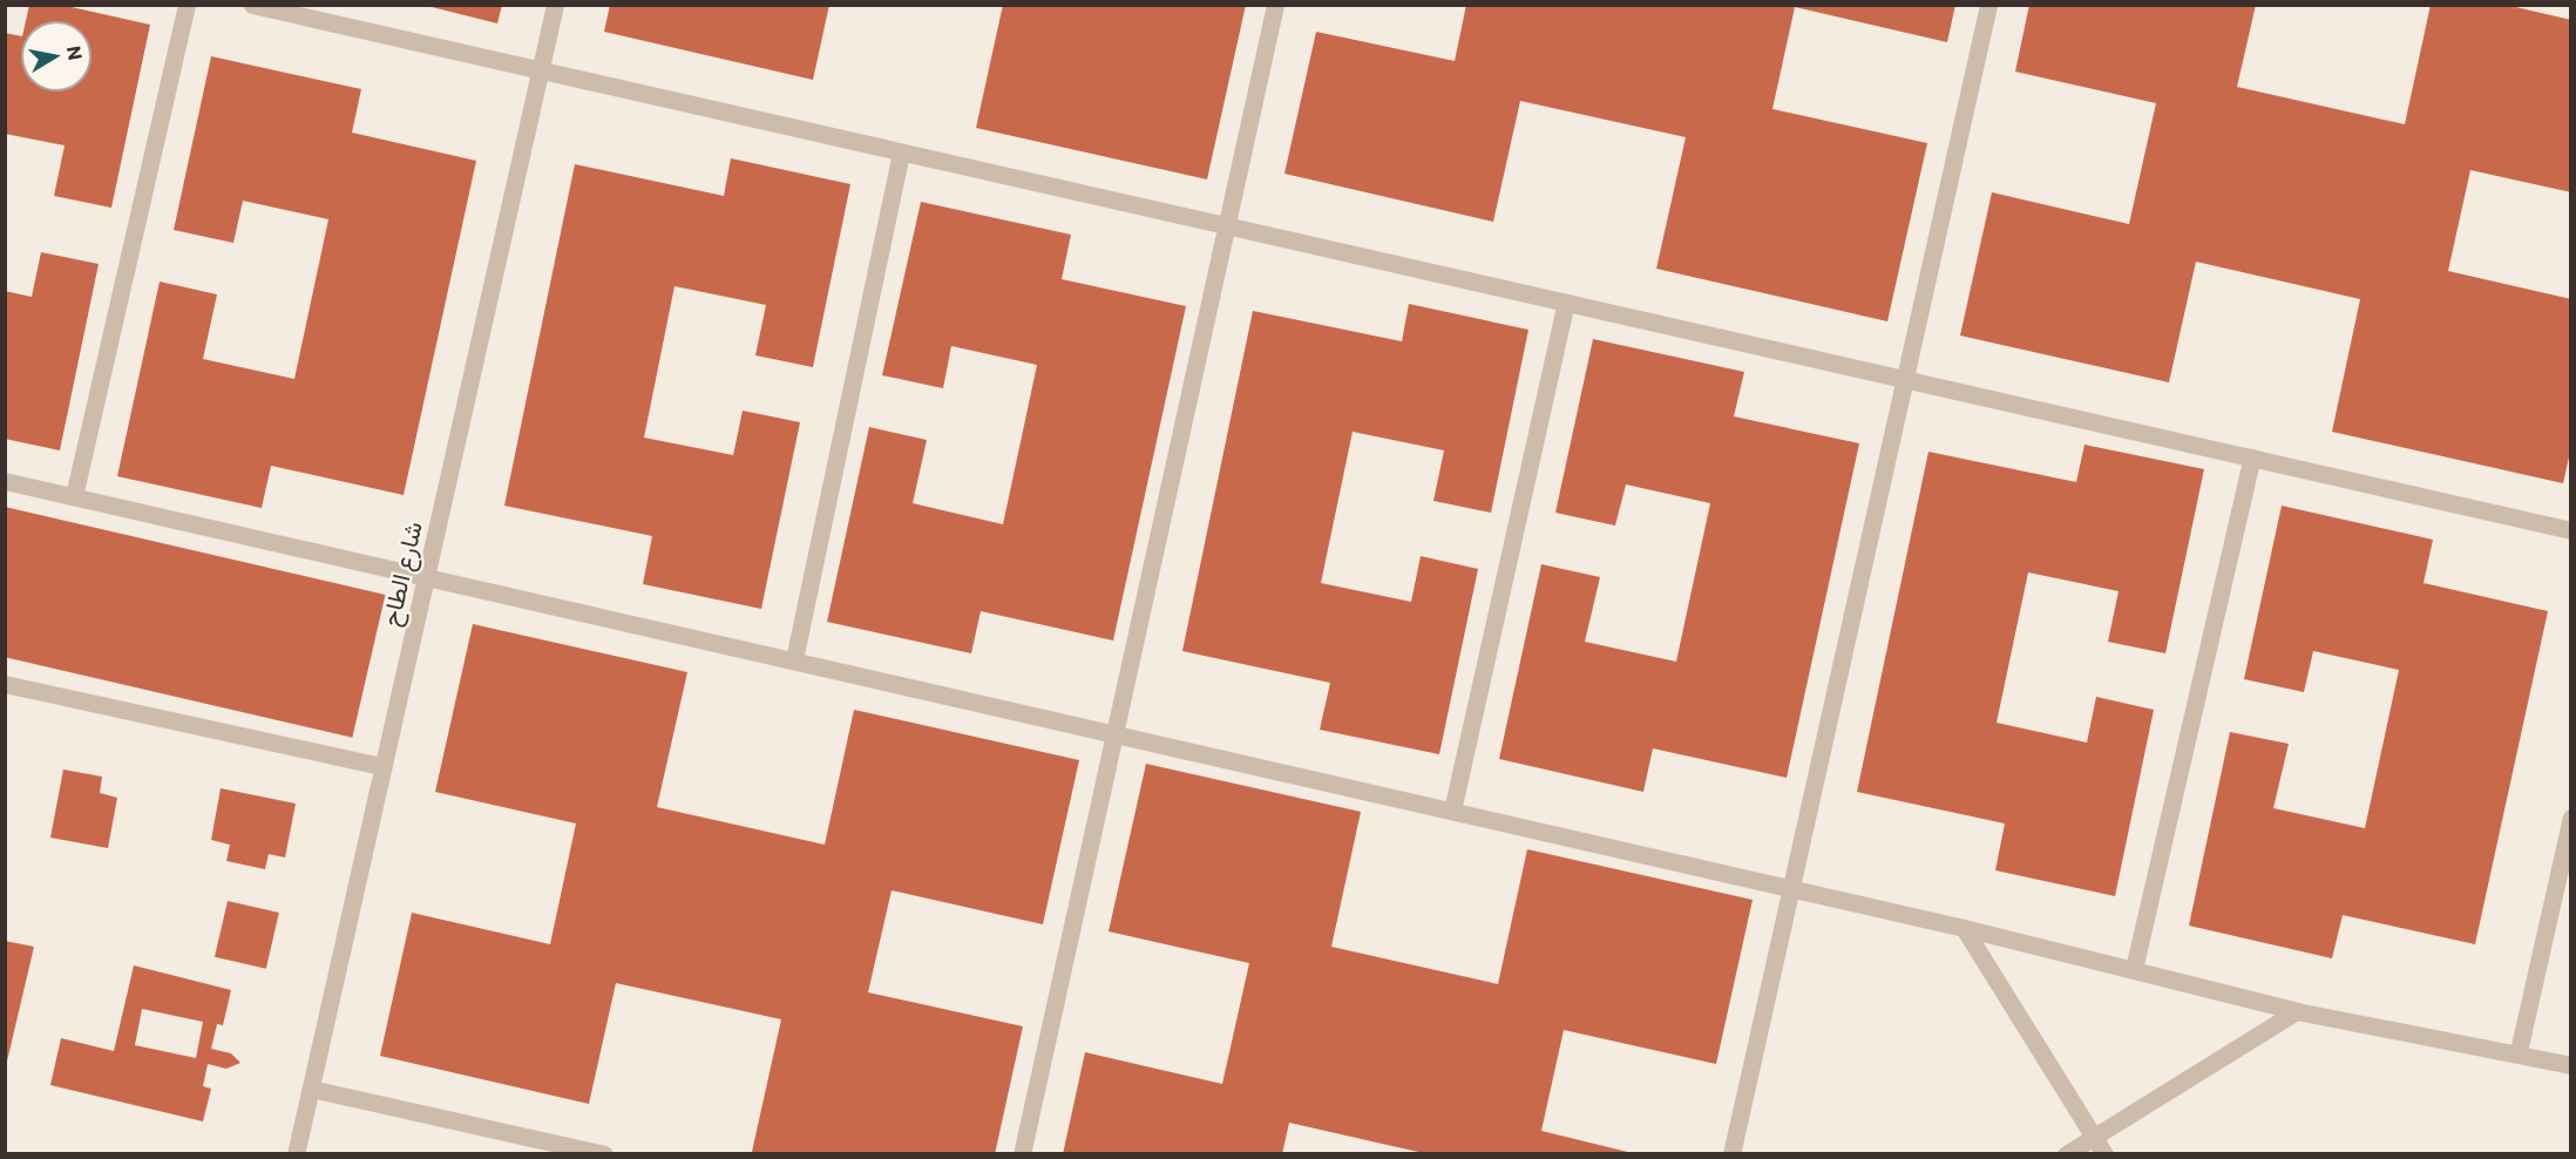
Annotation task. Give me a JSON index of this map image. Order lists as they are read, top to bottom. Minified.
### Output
{"streets":{"street":["شارع الطاح"]},"north":"right"}
